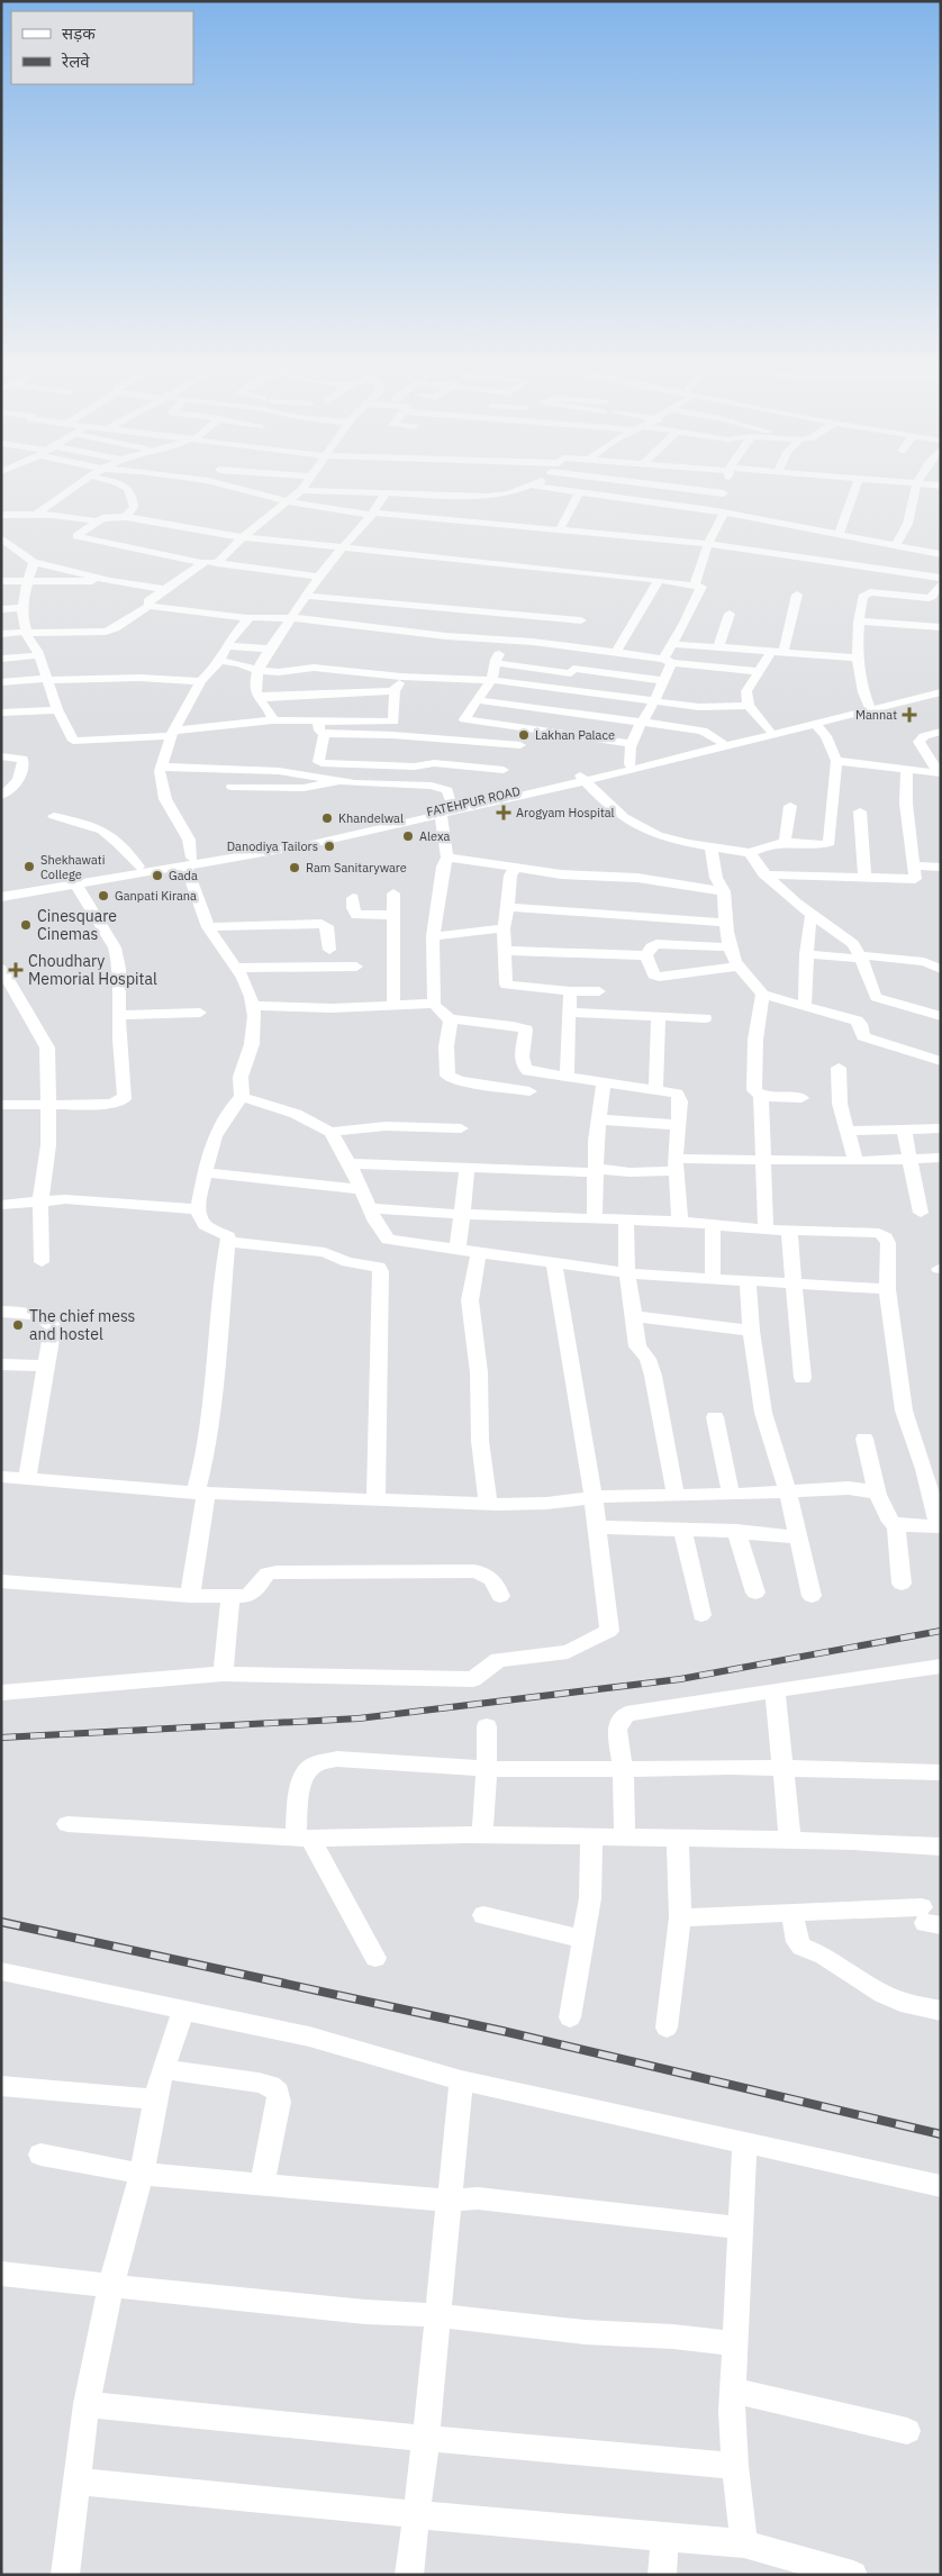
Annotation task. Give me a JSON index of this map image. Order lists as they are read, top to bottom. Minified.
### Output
{"places":{"health":["Mannat","Arogyam Hospital","Choudhary Memorial Hospital"],"other":["Lakhan Palace","Khandelwal","Alexa","Danodiya Tailors","Shekhawati College","Ram Sanitaryware","Gada","Ganpati Kirana","Cinesquare Cinemas","The chief mess and hostel"]},"legend":["सड़क","रेलवे"]}
